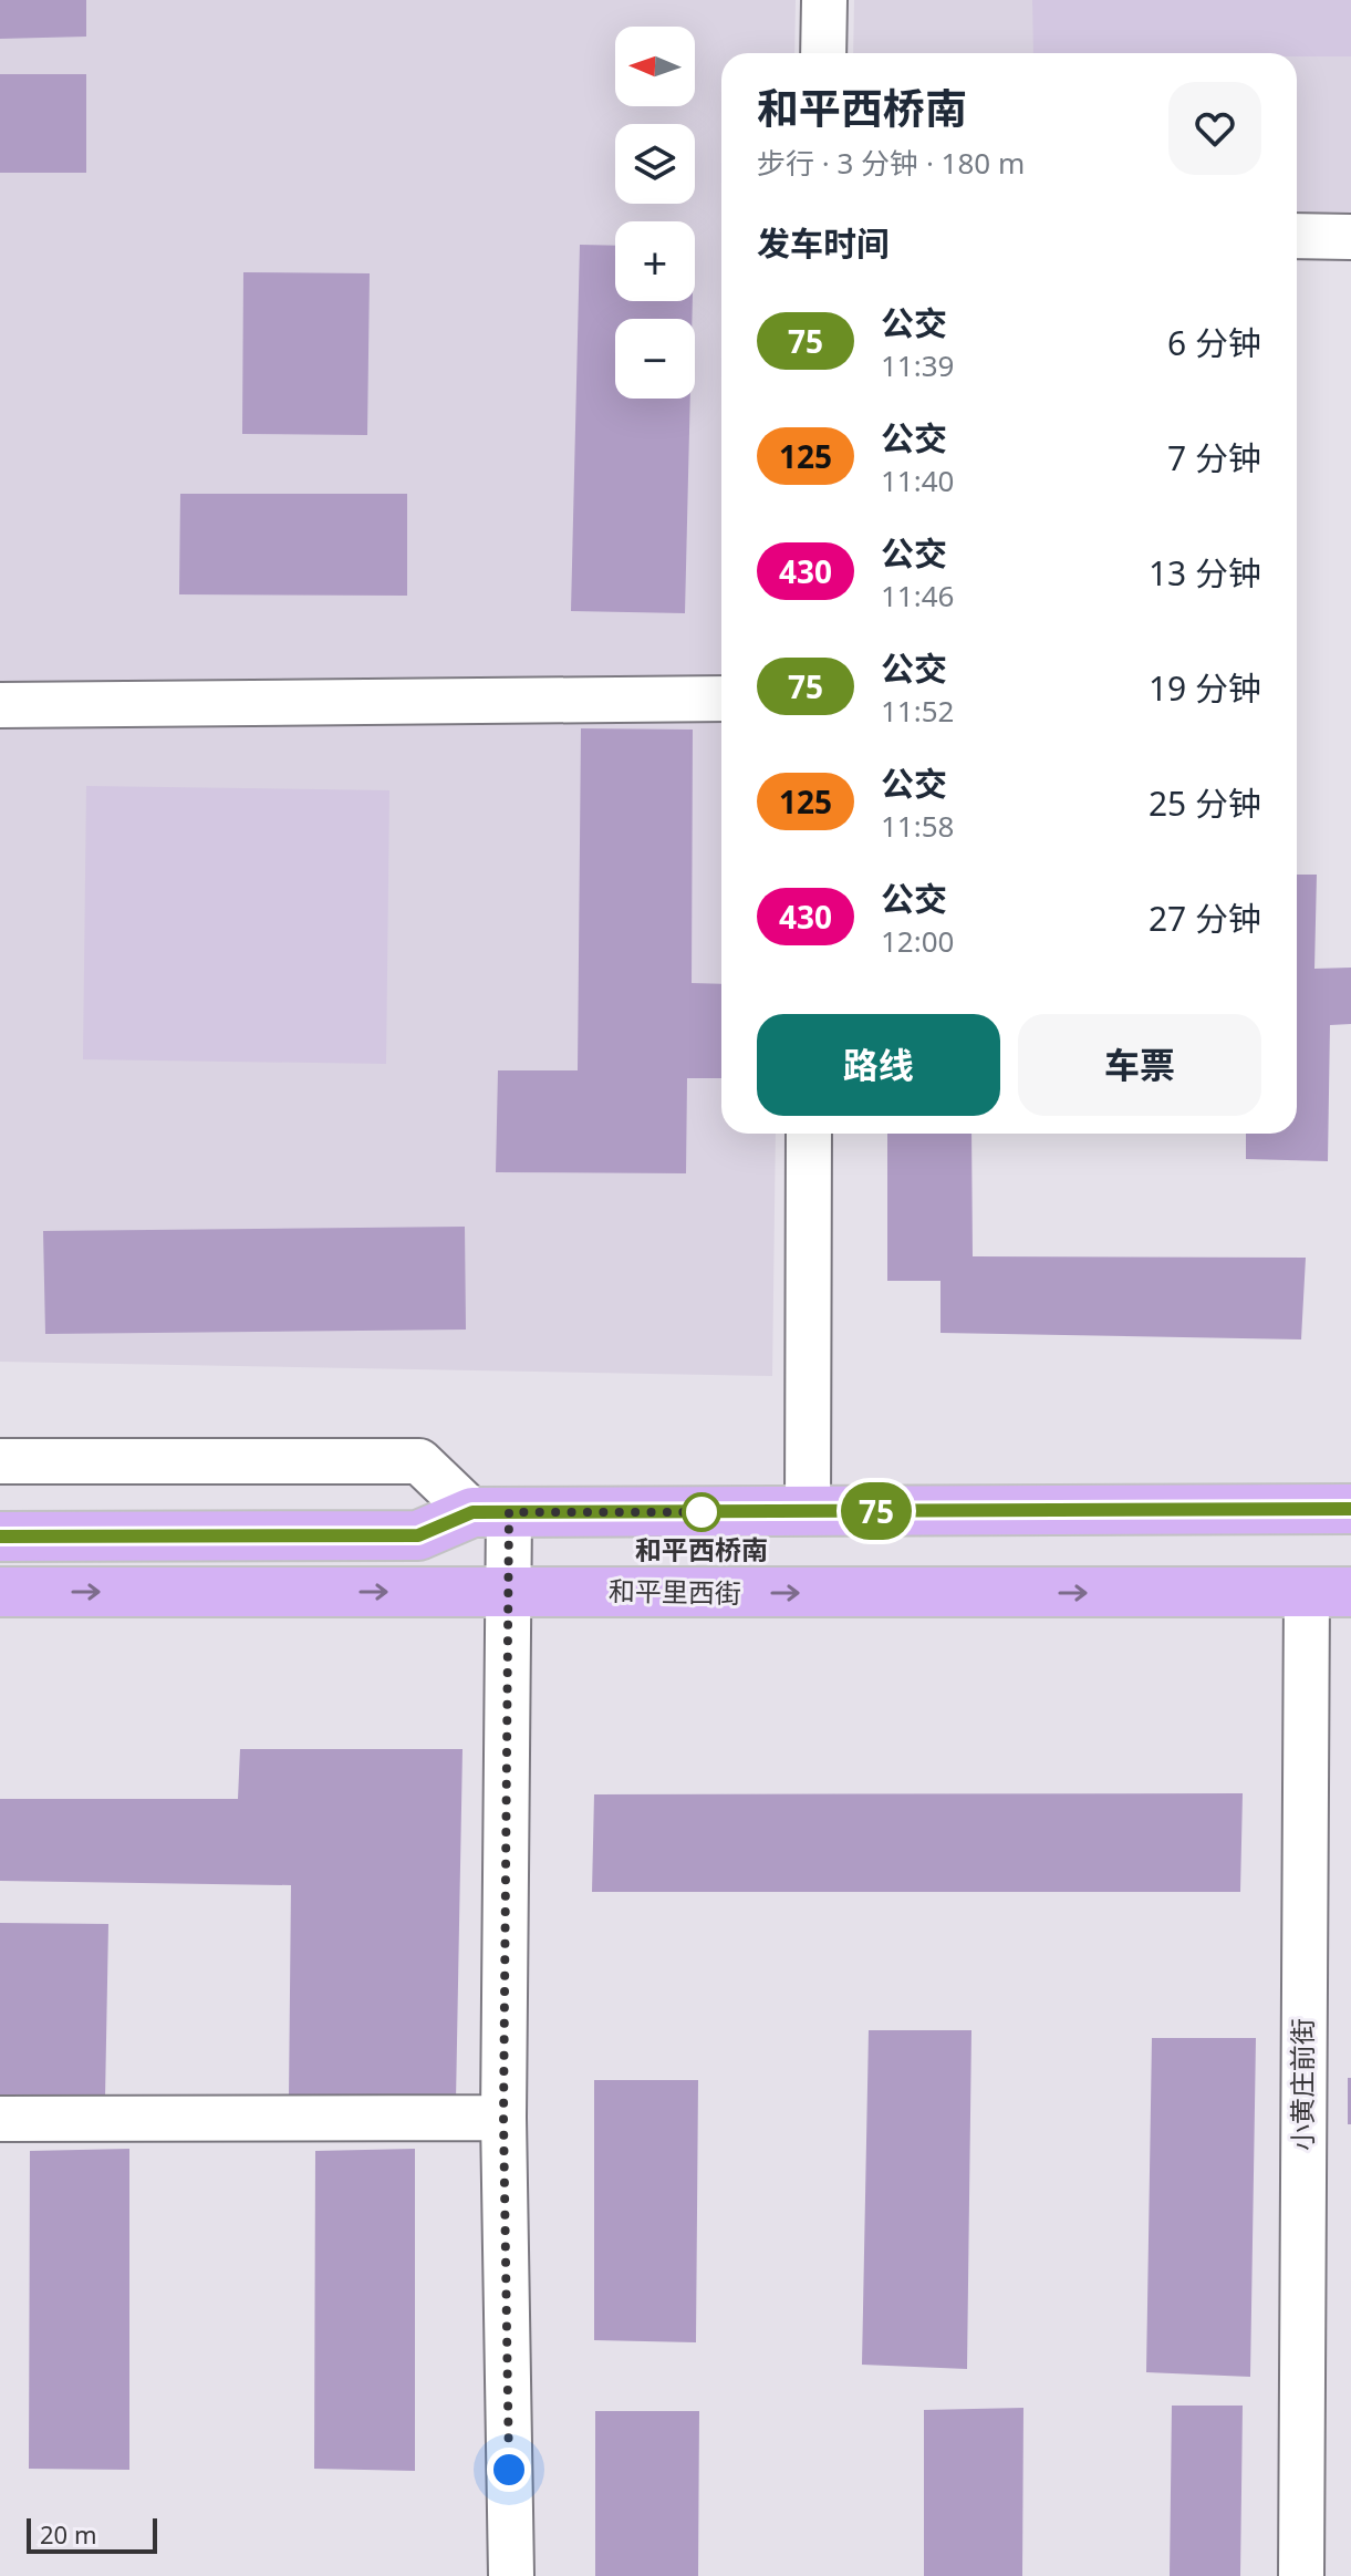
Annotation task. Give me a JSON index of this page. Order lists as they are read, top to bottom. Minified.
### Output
{"streets":{"main road":["和平里西街"],"street":["小黄庄前街"]},"crossings":[["和平里西街","小黄庄前街"]],"places":["和平西桥南"],"lines":["bus line 75"],"scale_bar":"20 m","north":"left","page":{"on_map":"75","map_buttons":["+","−"],"heading":[["和平西桥南","步行 · 3 分钟 · 180 m"],"发车时间"],"list":[{"mark":"75","name":"公交","note":"11:39","value":"6 分钟"},{"mark":"125","name":"公交","note":"11:40","value":"7 分钟"},{"mark":"430","name":"公交","note":"11:46","value":"13 分钟"},{"mark":"75","name":"公交","note":"11:52","value":"19 分钟"},{"mark":"125","name":"公交","note":"11:58","value":"25 分钟"},{"mark":"430","name":"公交","note":"12:00","value":"27 分钟"}],"buttons":["路线","车票"],"scale":"20 m"}}
